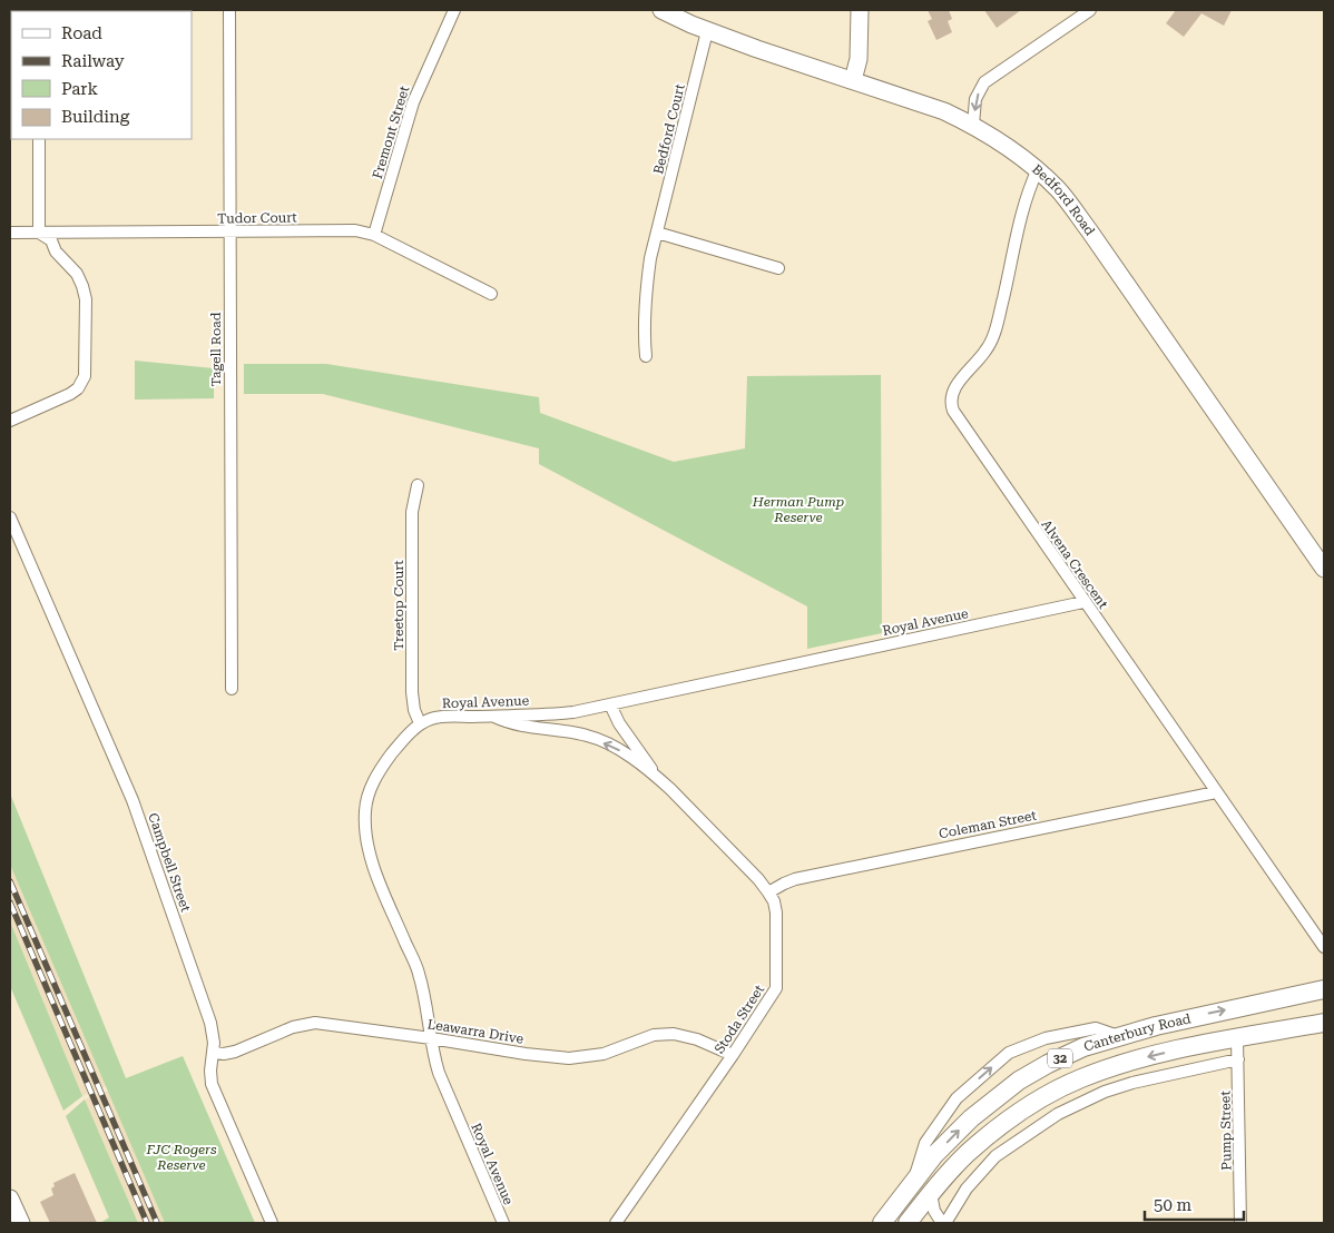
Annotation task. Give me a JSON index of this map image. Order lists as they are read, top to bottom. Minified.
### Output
{"streets":{"main road":["Bedford Road","Canterbury Road","32"],"street":["Bedford Court","Fremont Street","Tudor Court","Tagell Road","Alvena Crescent","Treetop Court","Royal Avenue","Coleman Street","Campbell Street","Stoda Street","Leawarra Drive","Pump Street"]},"crossings":[["Bedford Court","Bedford Road"],["Fremont Street","Tudor Court"],["Bedford Road","Alvena Crescent"],["Tudor Court","Tagell Road"],["Alvena Crescent","Royal Avenue"],["Alvena Crescent","Coleman Street"],["Treetop Court","Royal Avenue"],["Royal Avenue","Stoda Street"],["Royal Avenue","Leawarra Drive"],["Coleman Street","Stoda Street"],["Campbell Street","Leawarra Drive"],["Stoda Street","Leawarra Drive"],["Canterbury Road","Pump Street"]],"parks":["Herman Pump Reserve","FJC Rogers Reserve"],"legend":["Road","Railway","Park","Building"],"scale_bar":"50 m"}
